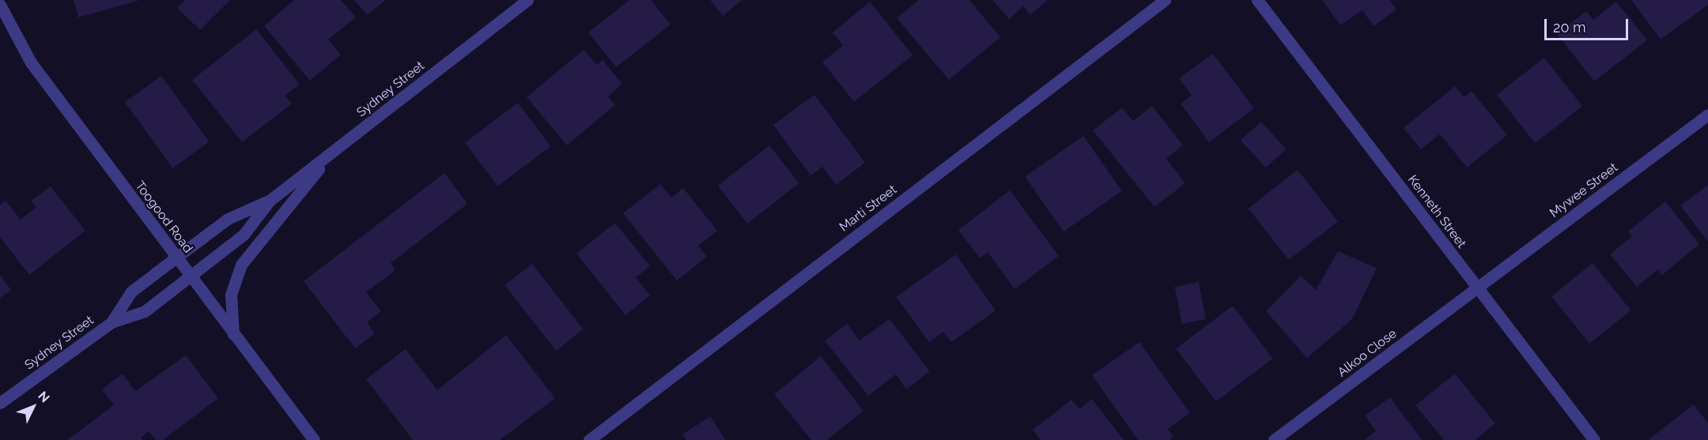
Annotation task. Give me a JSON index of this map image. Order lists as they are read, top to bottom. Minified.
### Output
{"streets":{"street":["Sydney Street","Mywee Street","Marti Street","Kenneth Street","Toogood Road","Alkoo Close"]},"crossings":[["Sydney Street","Toogood Road"],["Mywee Street","Kenneth Street"],["Mywee Street","Alkoo Close"],["Kenneth Street","Alkoo Close"]],"scale_bar":"20 m","north":"top right"}
